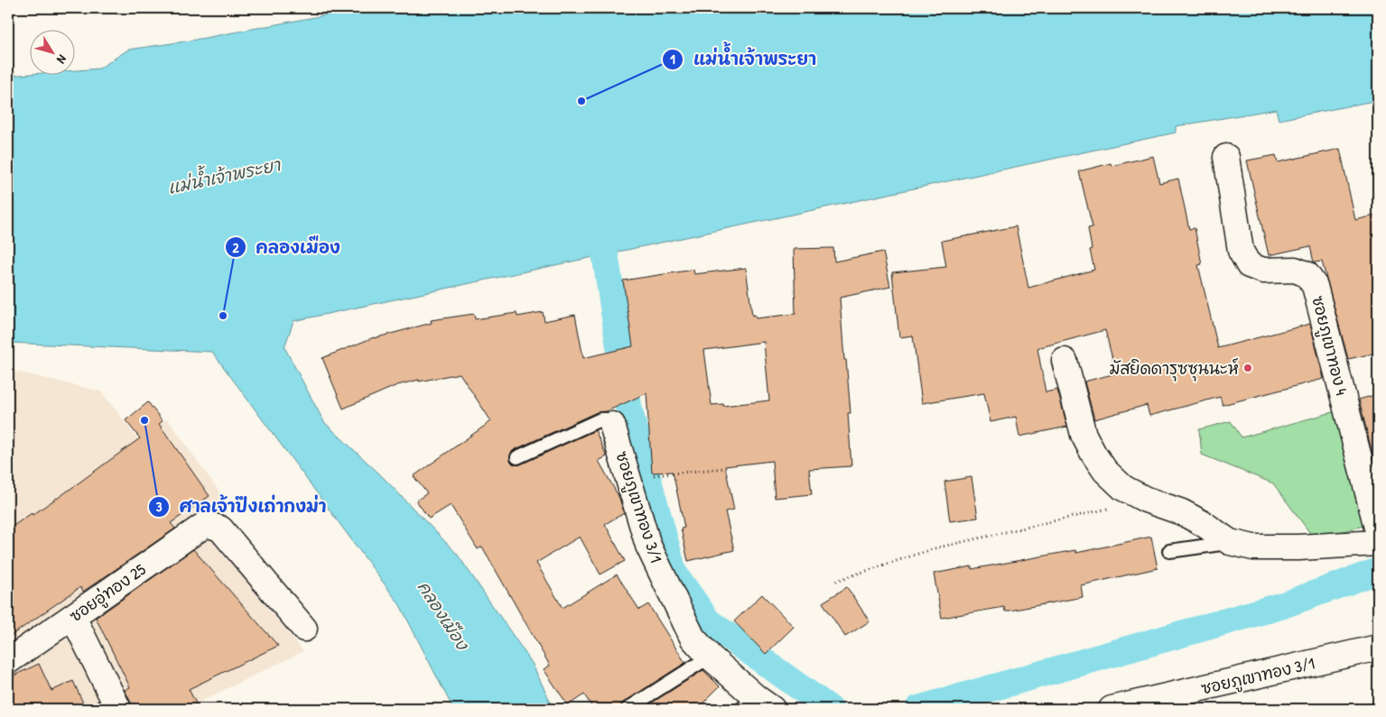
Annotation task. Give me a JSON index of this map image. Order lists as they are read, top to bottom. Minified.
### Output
{"streets":{"street":["ซอยภูเขาทอง 4","ซอยภูเขาทอง 3/1","ซอยอู่ทอง 25"]},"water":["แม่น้ำเจ้าพระยา","คลองเมือง"],"places":["แม่น้ำเจ้าพระยา","คลองเมือง","มัสยิดดารุซซุนนะห์","ศาลเจ้าปึงเถ่ากงม่า"],"north":"bottom right"}
